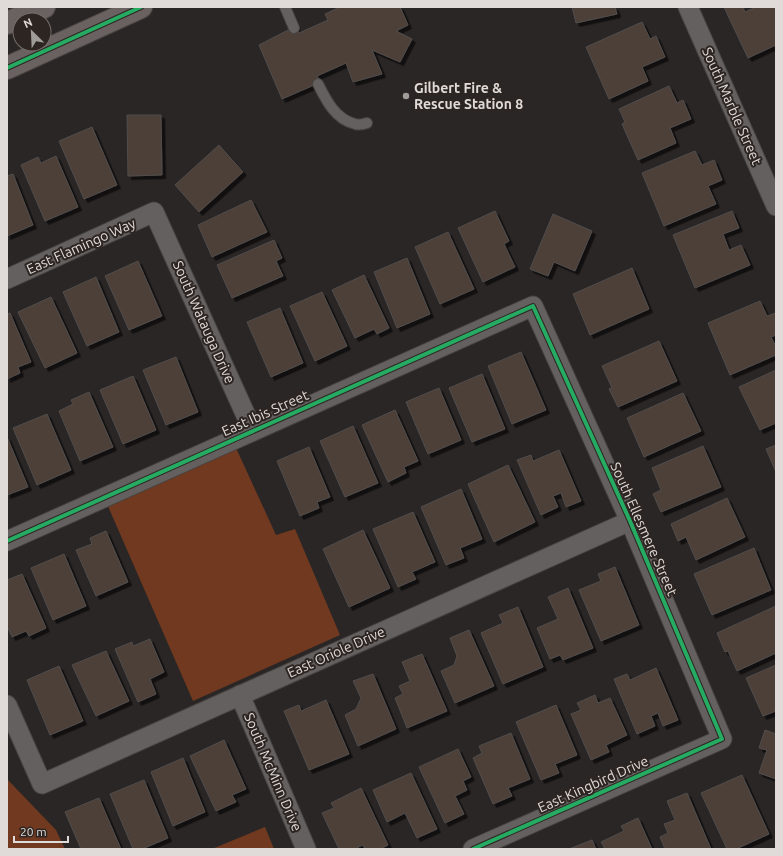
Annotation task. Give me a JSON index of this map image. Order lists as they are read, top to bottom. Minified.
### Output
{"streets":{"street":["South Marble Street","East Flamingo Way","South Watauga Drive","East Ibis Street","South Ellesmere Street","East Oriole Drive","South McMinn Drive","East Kingbird Drive"]},"crossings":[["East Flamingo Way","South Watauga Drive"],["South Watauga Drive","East Ibis Street"],["East Ibis Street","South Ellesmere Street"],["South Ellesmere Street","East Oriole Drive"],["South Ellesmere Street","East Kingbird Drive"],["East Oriole Drive","South McMinn Drive"]],"places":["Gilbert Fire & Rescue Station 8"],"scale_bar":"20 m","north":"top left"}
